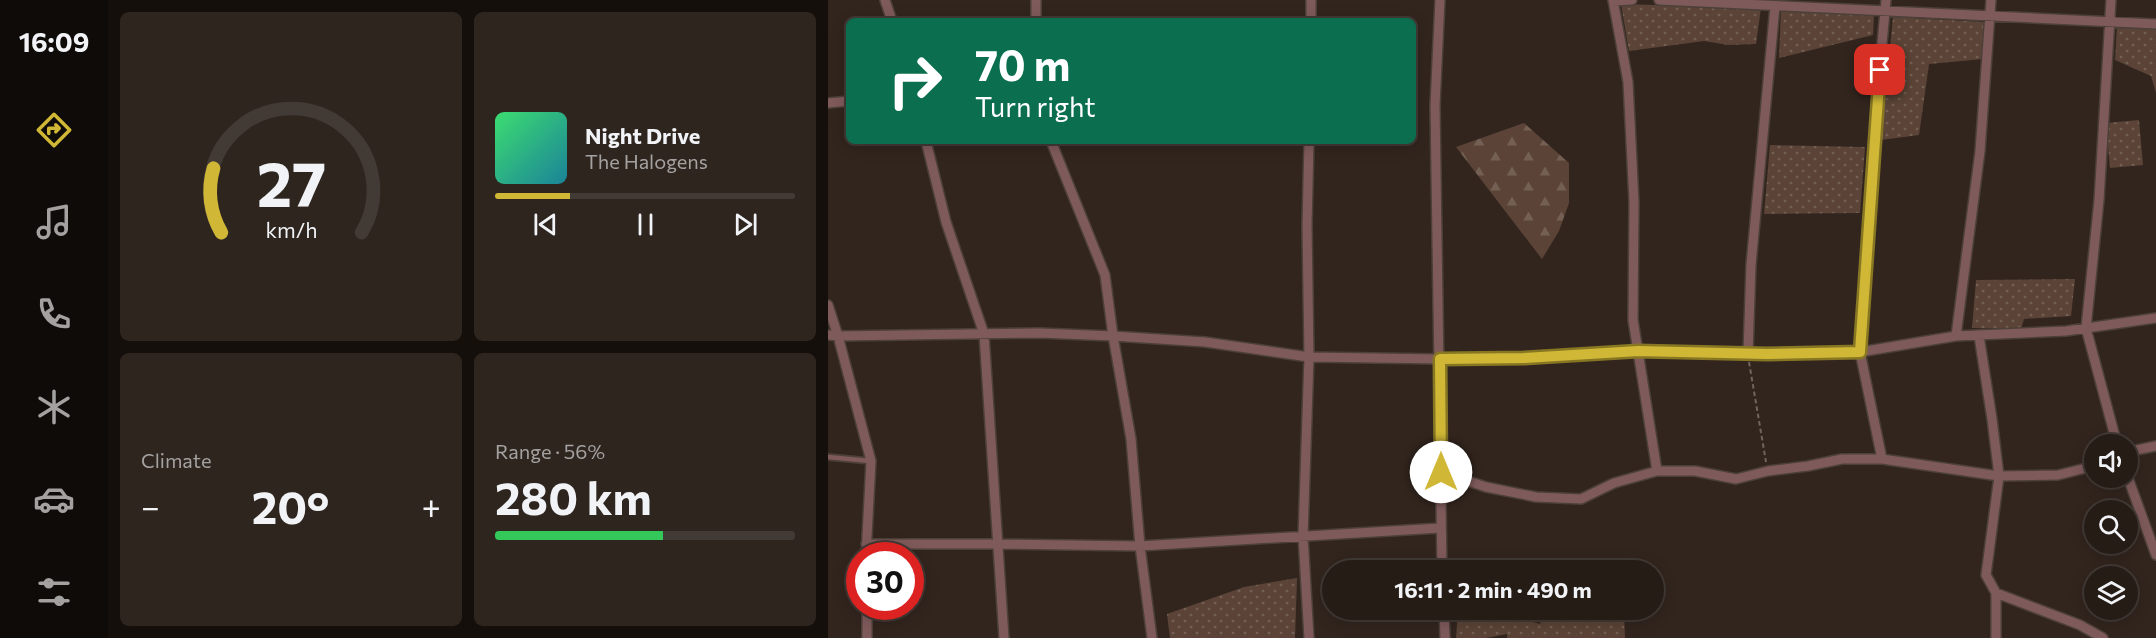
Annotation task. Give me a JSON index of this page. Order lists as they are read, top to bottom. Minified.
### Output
{"page":{"tabs":"16:09","turn":["70 m","Turn right"],"song":["Night Drive","The Halogens"],"tile":["Climate",["Range · 56%","280 km"]],"heat":["−","20°","+"],"limit":"30","trip":"16:11 · 2 min · 490 m","gauge":["27","km/h"]}}
